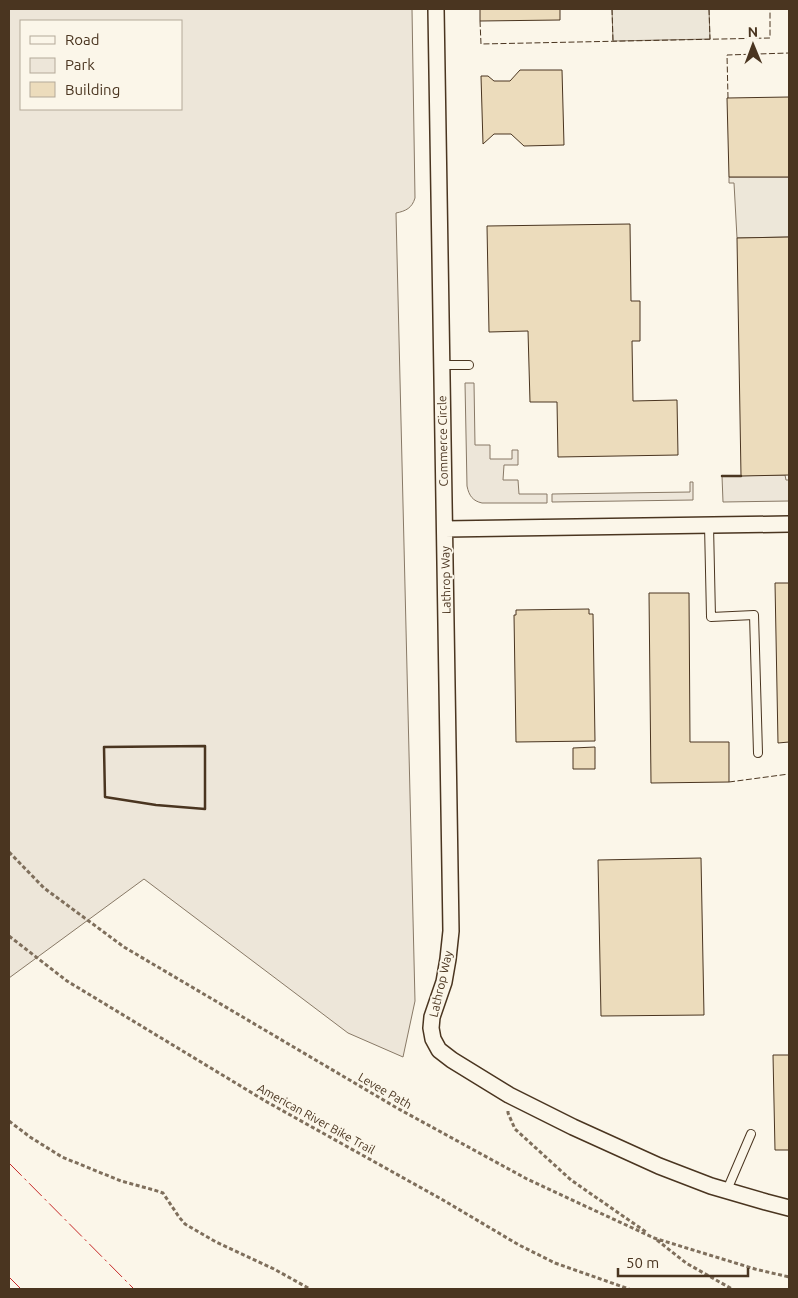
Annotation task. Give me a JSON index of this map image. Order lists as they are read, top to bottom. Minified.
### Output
{"streets":{"street":["Commerce Circle","Lathrop Way"],"path":["Levee Path","American River Bike Trail"]},"crossings":[["Commerce Circle","Lathrop Way"]],"legend":["Road","Park","Building"],"scale_bar":"50 m","north":"top"}
